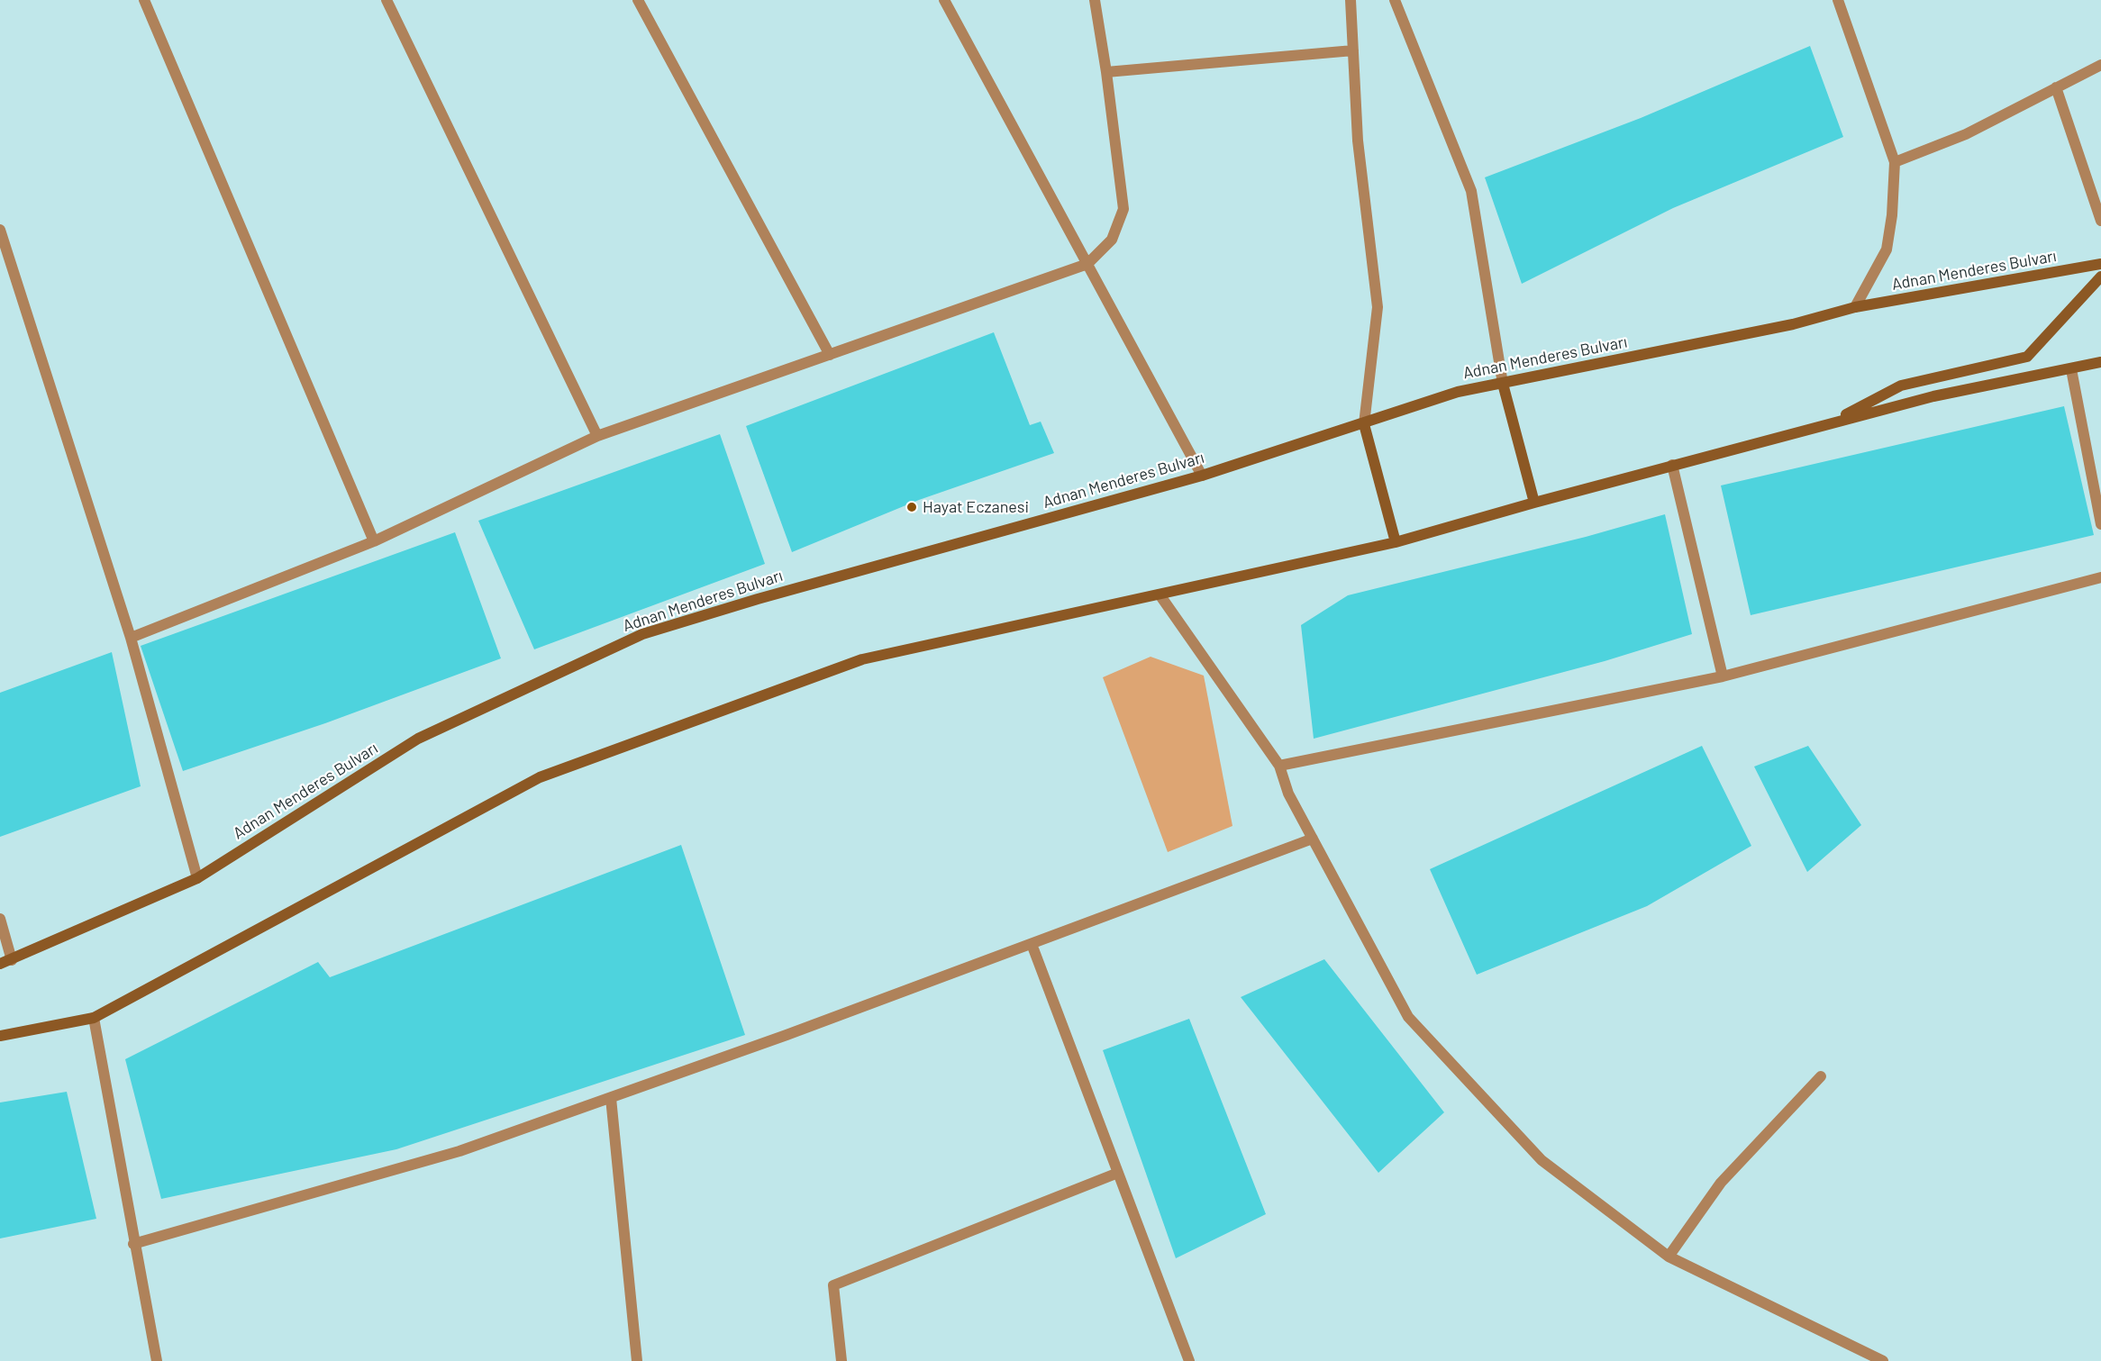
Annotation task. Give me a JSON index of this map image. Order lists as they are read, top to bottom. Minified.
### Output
{"streets":{"main road":["Adnan Menderes Bulvarı"]},"places":["Hayat Eczanesi"]}
